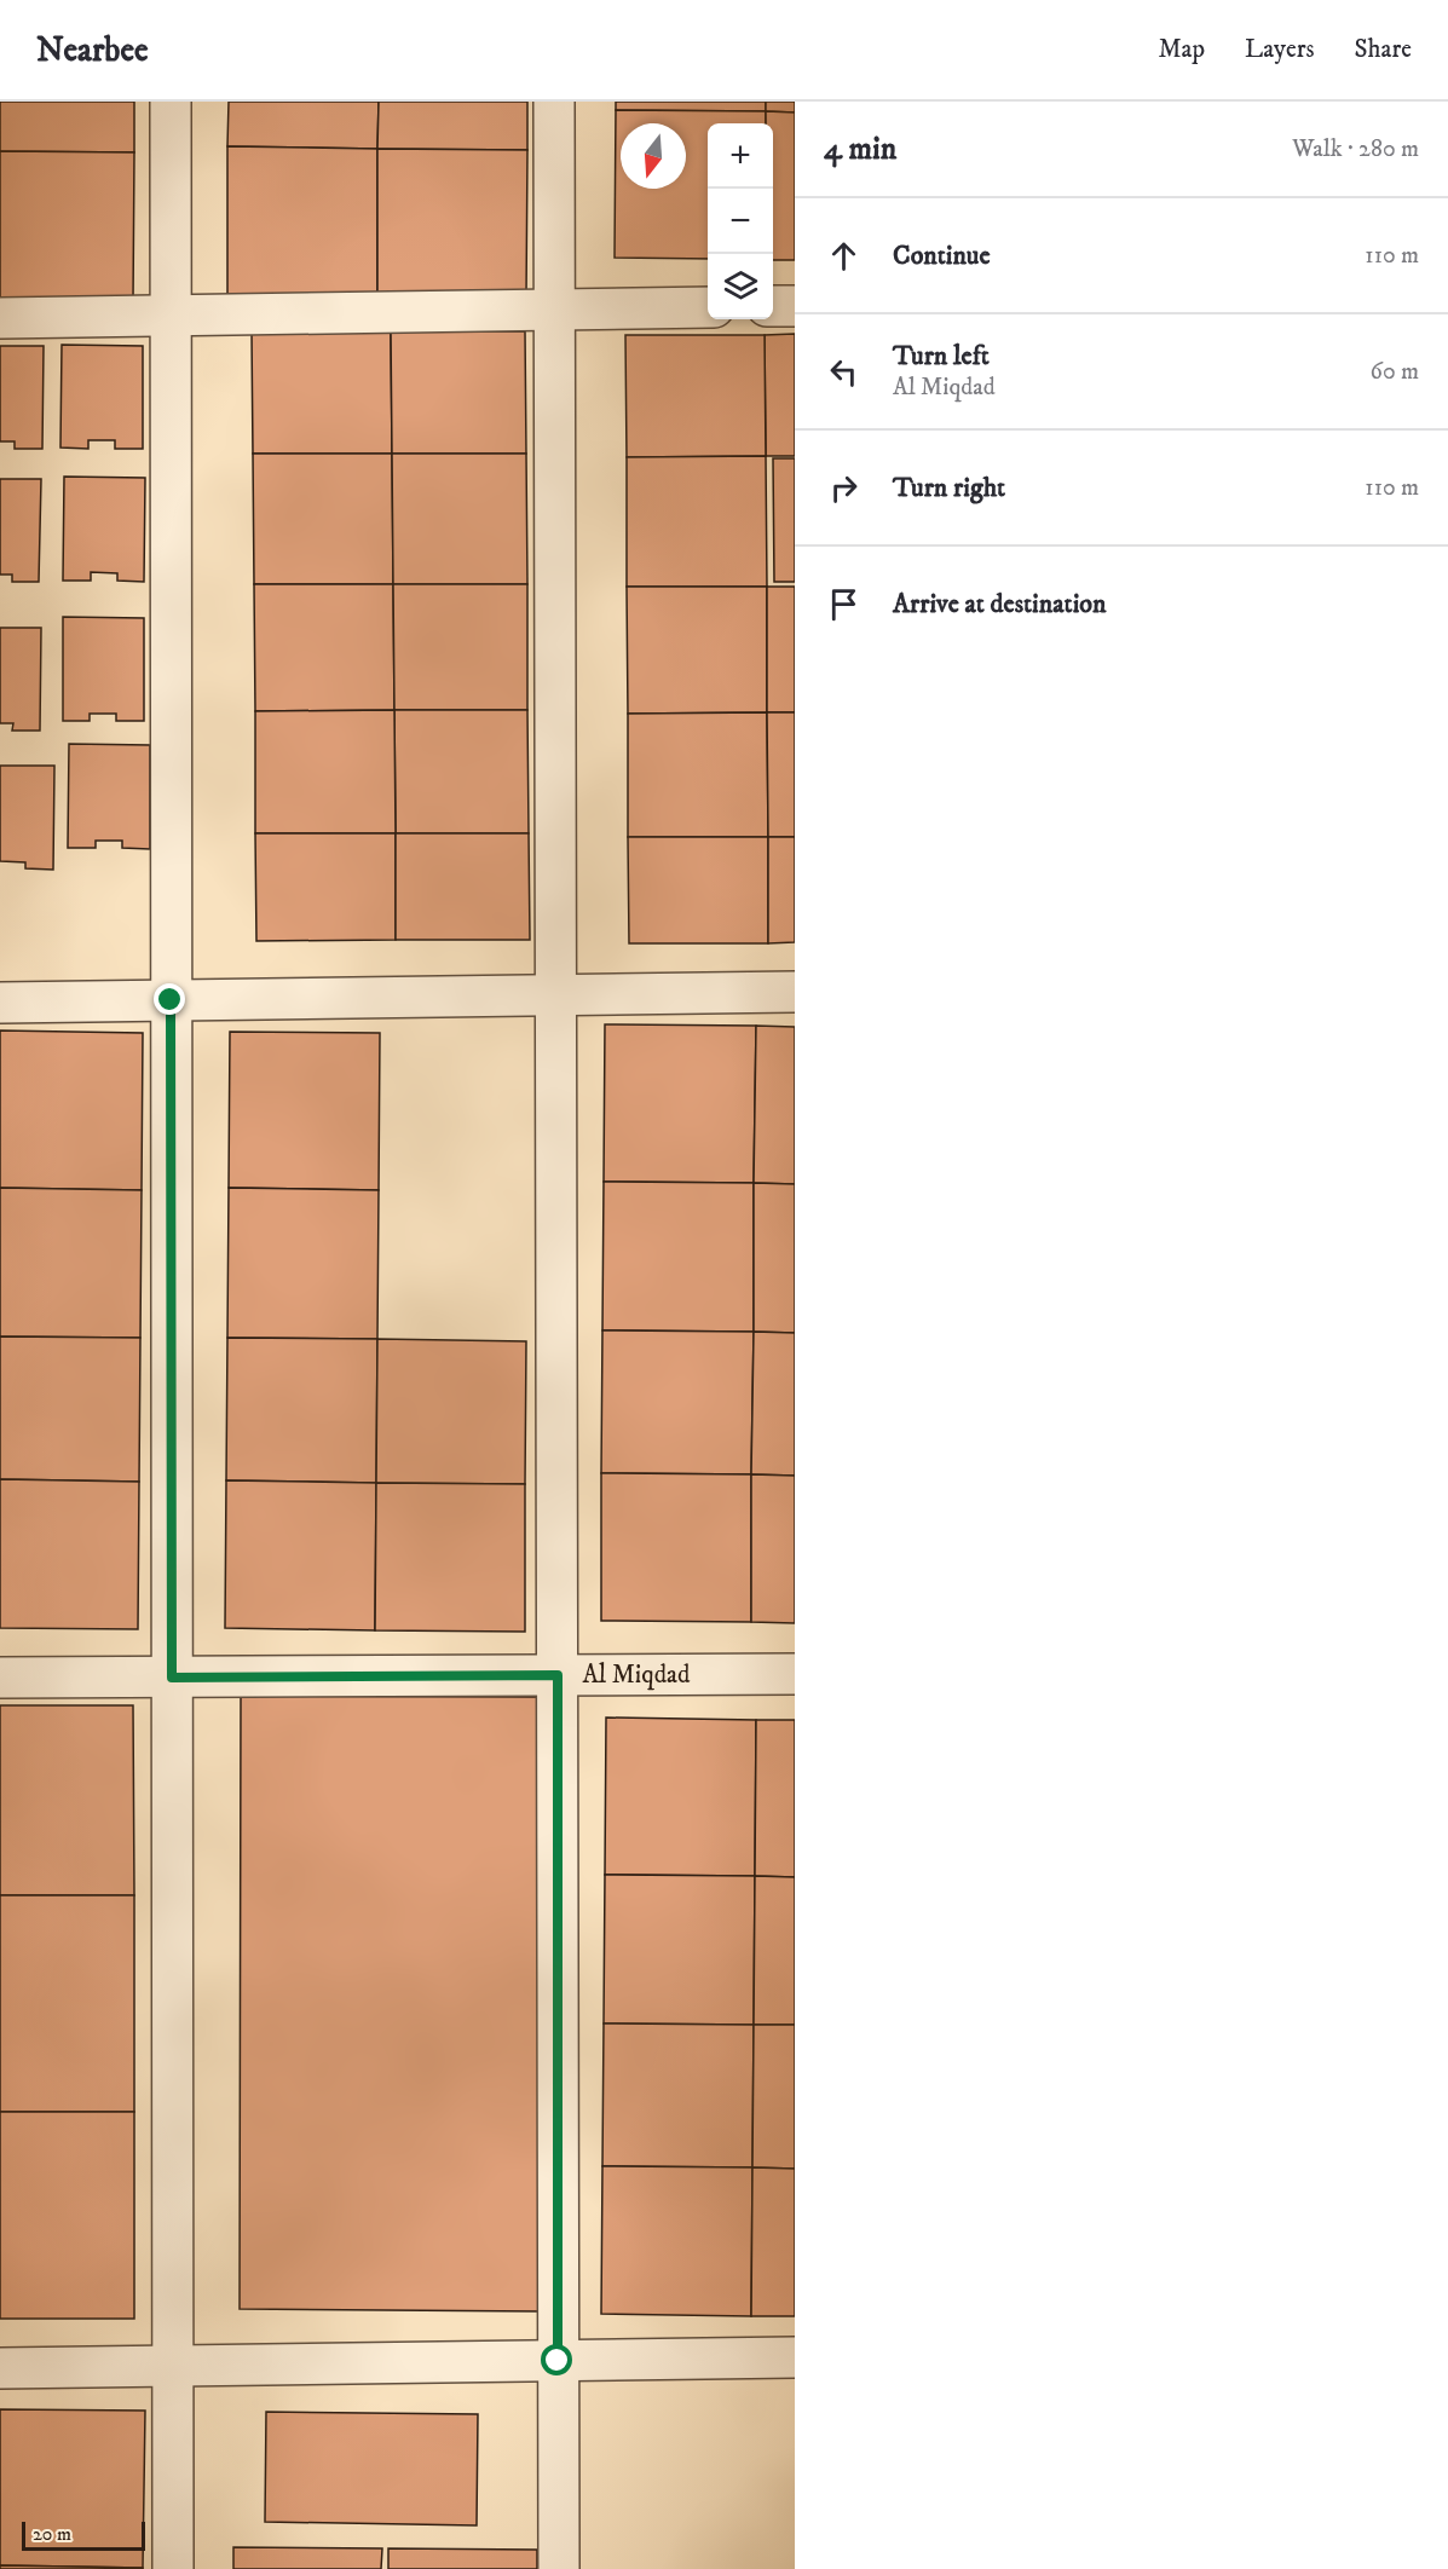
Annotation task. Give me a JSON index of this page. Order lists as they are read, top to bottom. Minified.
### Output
{"streets":{"street":["Al Miqdad"]},"scale_bar":"20 m","north":"bottom","page":{"header":"Nearbee","nav":["Map","Layers","Share"],"heading":["4 min","Walk · 280 m"],"map_buttons":["+","−"],"list":[["Continue","110 m"],["Turn left","Al Miqdad","60 m"],["Turn right","110 m"],"Arrive at destination"],"scale":"20 m"}}
